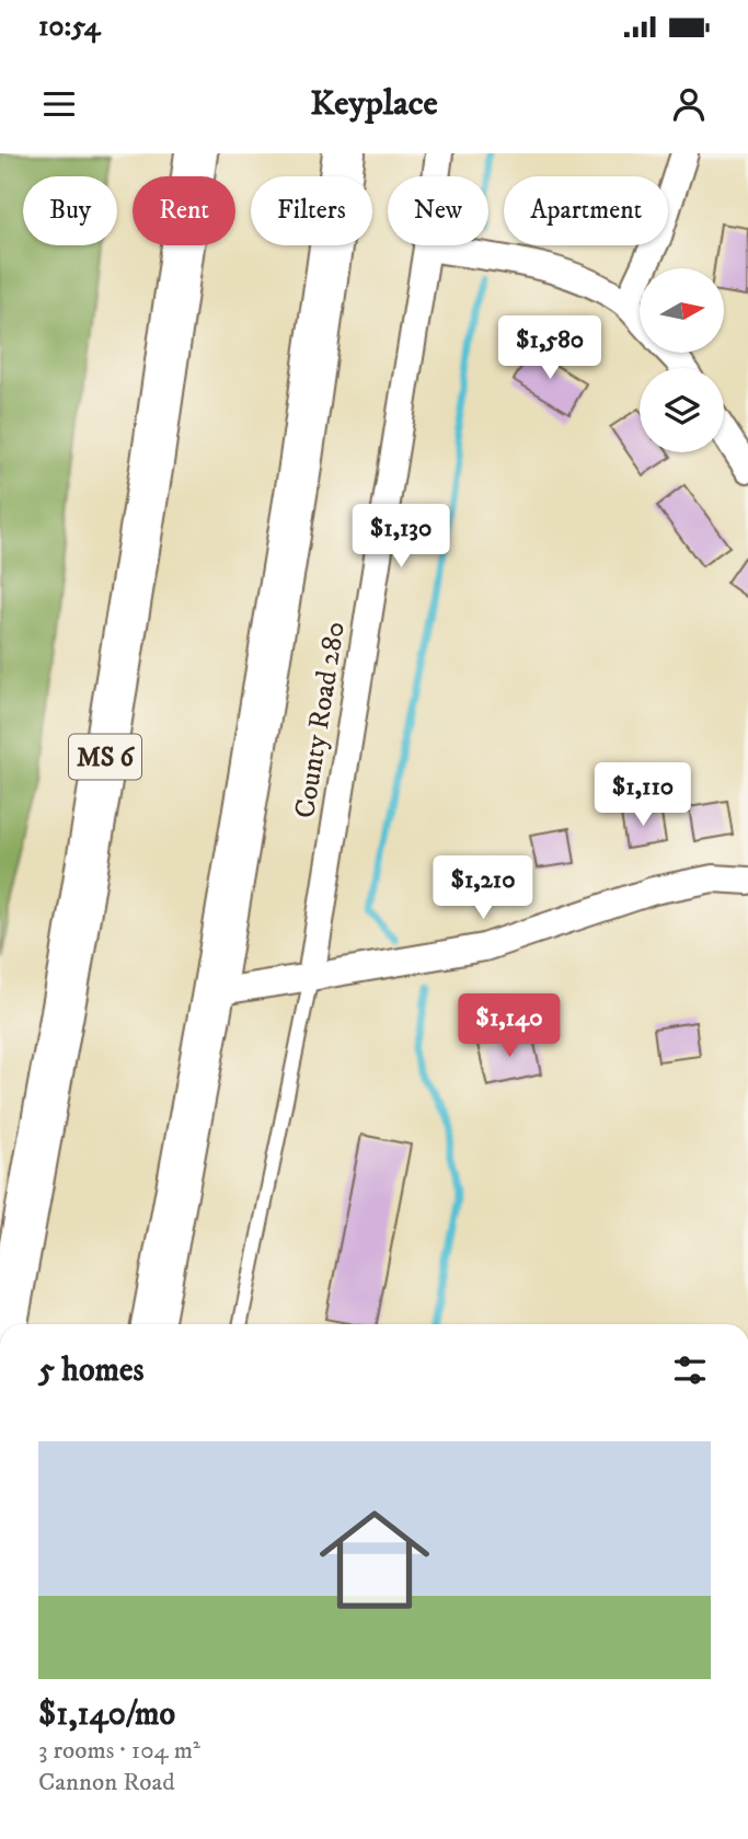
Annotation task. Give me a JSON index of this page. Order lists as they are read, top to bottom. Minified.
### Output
{"streets":{"highway":["MS 6"],"street":["County Road 280"]},"north":"right","page":{"status":"10:54","header":"Keyplace","chip":["Buy","Rent","Filters","New","Apartment"],"price":["$1,580","$1,130","$1,110","$1,210","$1,140"],"heading":"5 homes","list":[{"name":"$1,140/mo","note":"3 rooms · 104 m² · Cannon Road"}]}}
